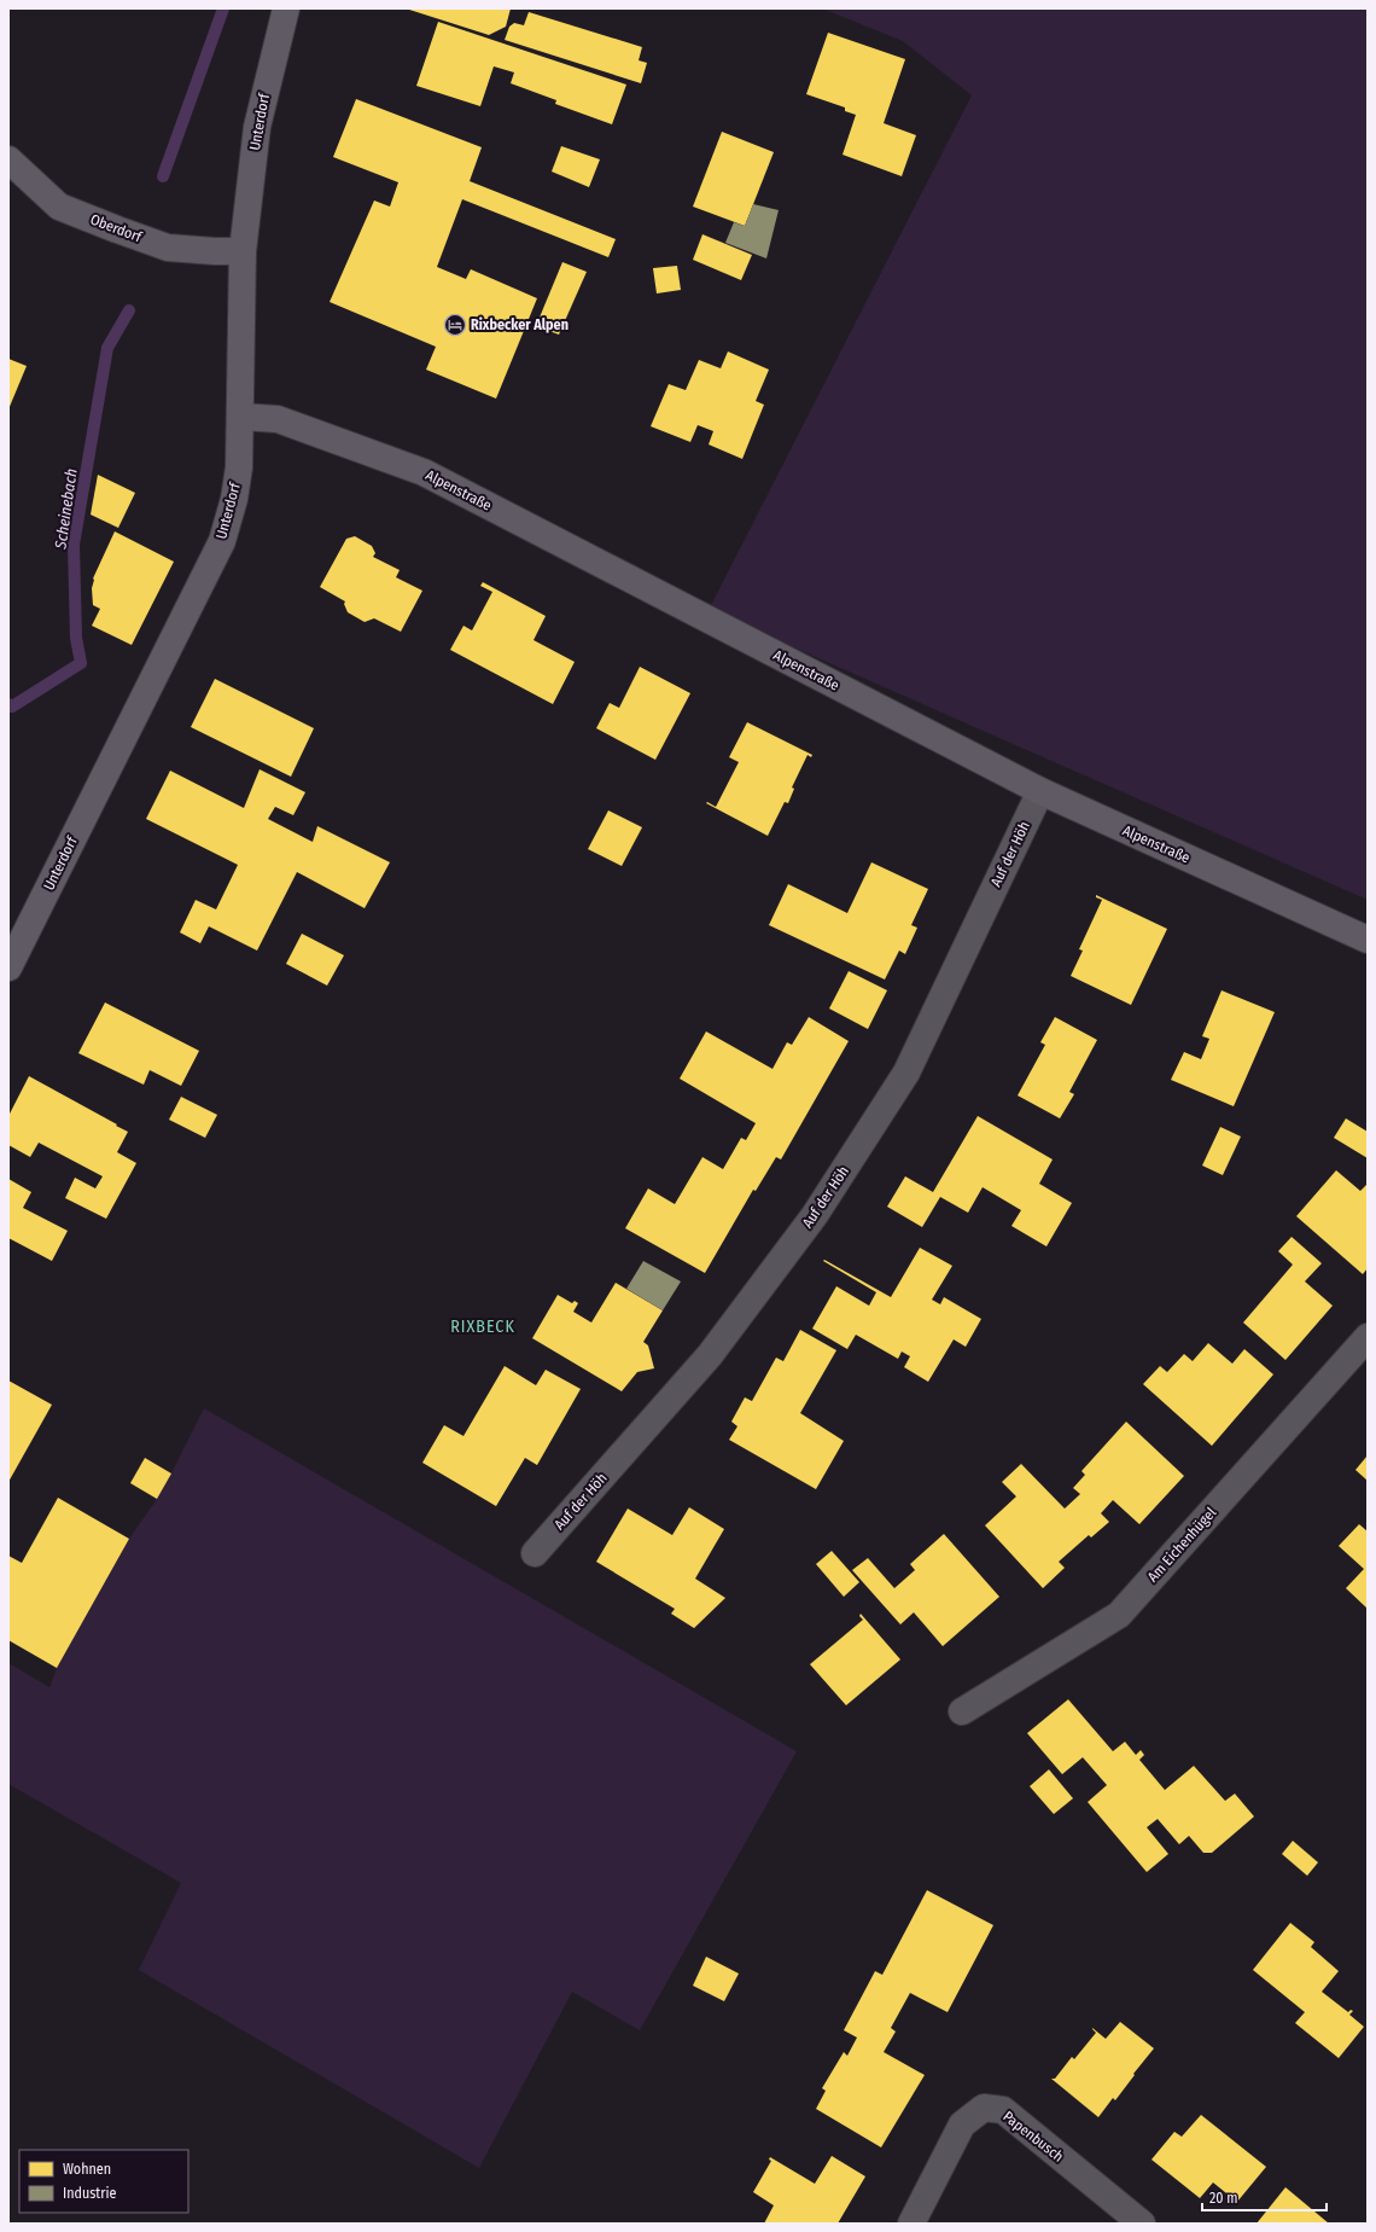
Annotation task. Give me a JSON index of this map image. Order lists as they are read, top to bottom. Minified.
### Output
{"streets":{"street":["Unterdorf","Oberdorf","Alpenstraße","Auf der Höh","Am Eichenhügel","Papenbusch"]},"crossings":[["Unterdorf","Oberdorf"],["Unterdorf","Alpenstraße"],["Alpenstraße","Auf der Höh"]],"districts":["RIXBECK"],"water":["Scheinebach"],"places":{"hotel":["Rixbecker Alpen"]},"legend":["Wohnen","Industrie"],"scale_bar":"20 m"}
